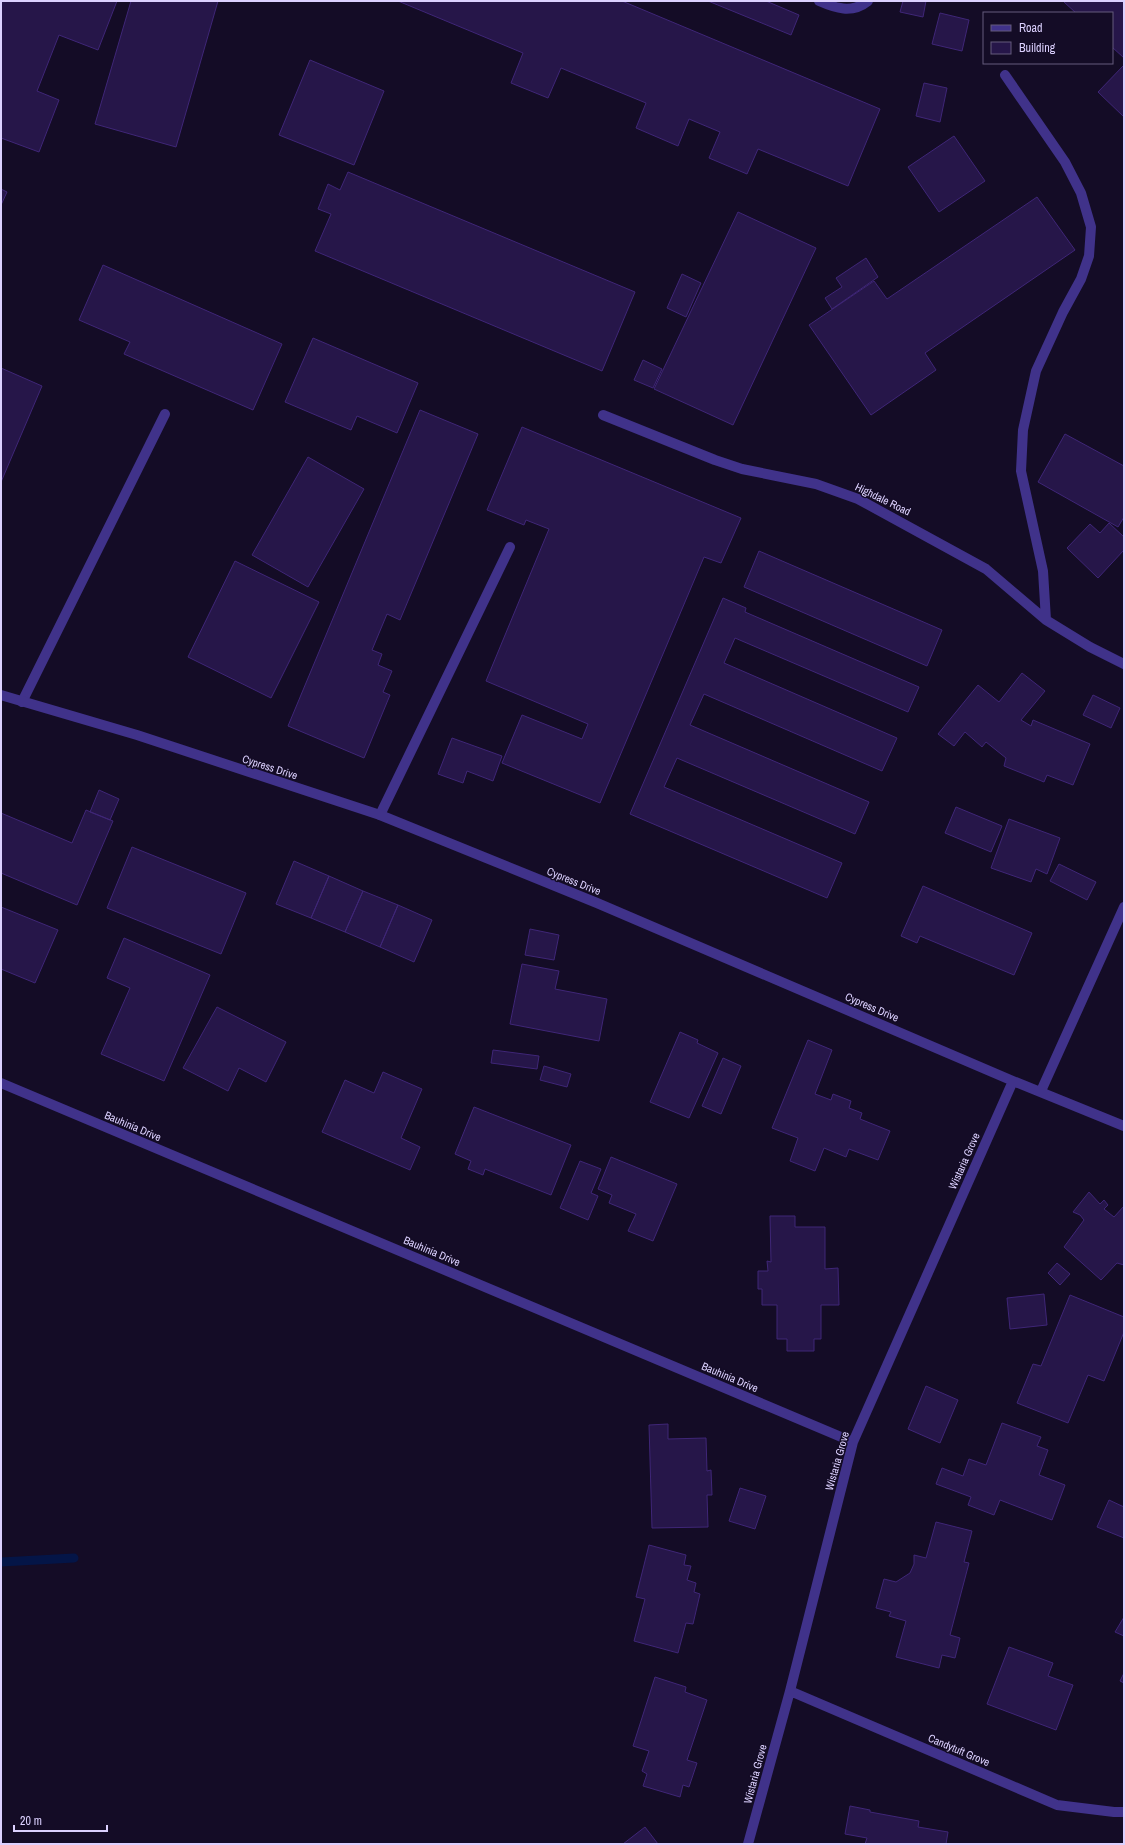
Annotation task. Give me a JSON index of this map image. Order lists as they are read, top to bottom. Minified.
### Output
{"streets":{"street":["Highdale Road","Cypress Drive","Bauhinia Drive","Wistaria Grove","Candytuft Grove"]},"crossings":[["Cypress Drive","Wistaria Grove"],["Bauhinia Drive","Wistaria Grove"],["Wistaria Grove","Candytuft Grove"]],"legend":["Road","Building"],"scale_bar":"20 m"}
